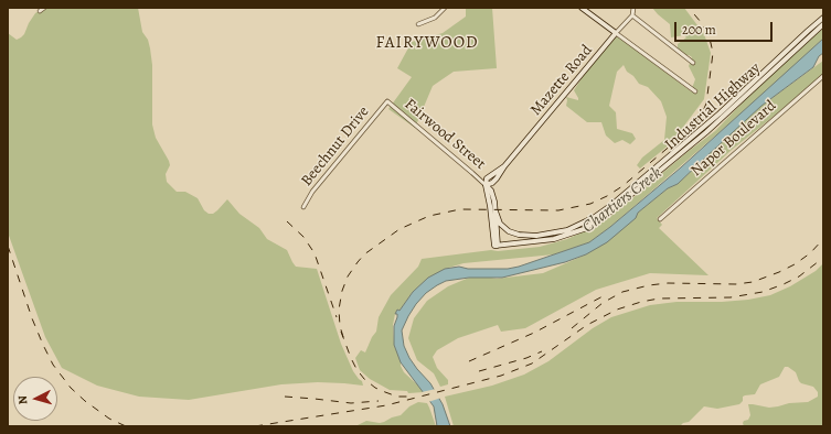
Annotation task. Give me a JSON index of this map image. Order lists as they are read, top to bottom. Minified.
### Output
{"streets":{"street":["Mazette Road","Industrial Highway","Fairwood Street","Napor Boulevard","Beechnut Drive"]},"crossings":[["Mazette Road","Fairwood Street"],["Industrial Highway","Fairwood Street"],["Fairwood Street","Beechnut Drive"]],"districts":["FAIRYWOOD"],"water":["Chartiers Creek"],"scale_bar":"200 m","north":"left"}
